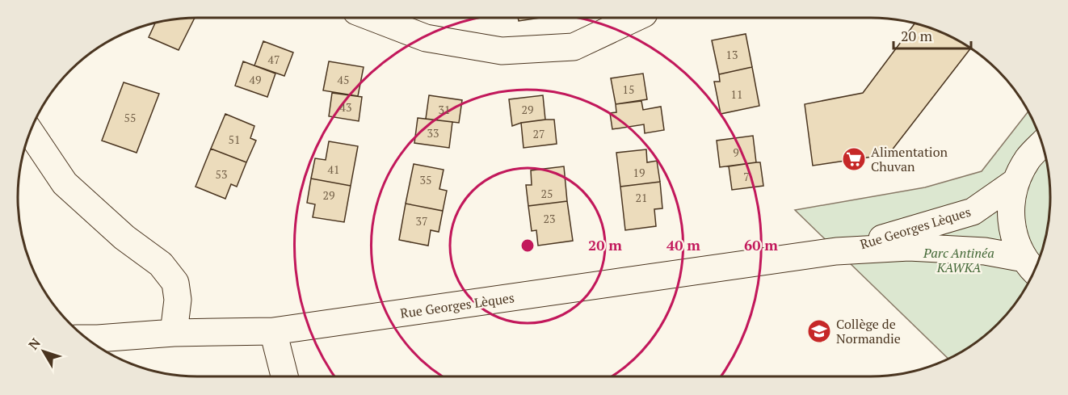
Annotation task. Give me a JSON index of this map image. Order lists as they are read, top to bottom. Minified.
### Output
{"streets":{"main road":["Rue Georges Lèques"]},"parks":["Parc Antinéa KAWKA"],"places":{"supermarket":["Alimentation Chuvan"],"school or university":["Collège de Normandie"]},"house_numbers":["13","47","49","45","15","11","43","31","29","55","33","27","51","9","41","19","53","7","35","25","29","21","23","37"],"scale_bar":"20 m","north":"top left","rings":["20 m","40 m","60 m"]}
